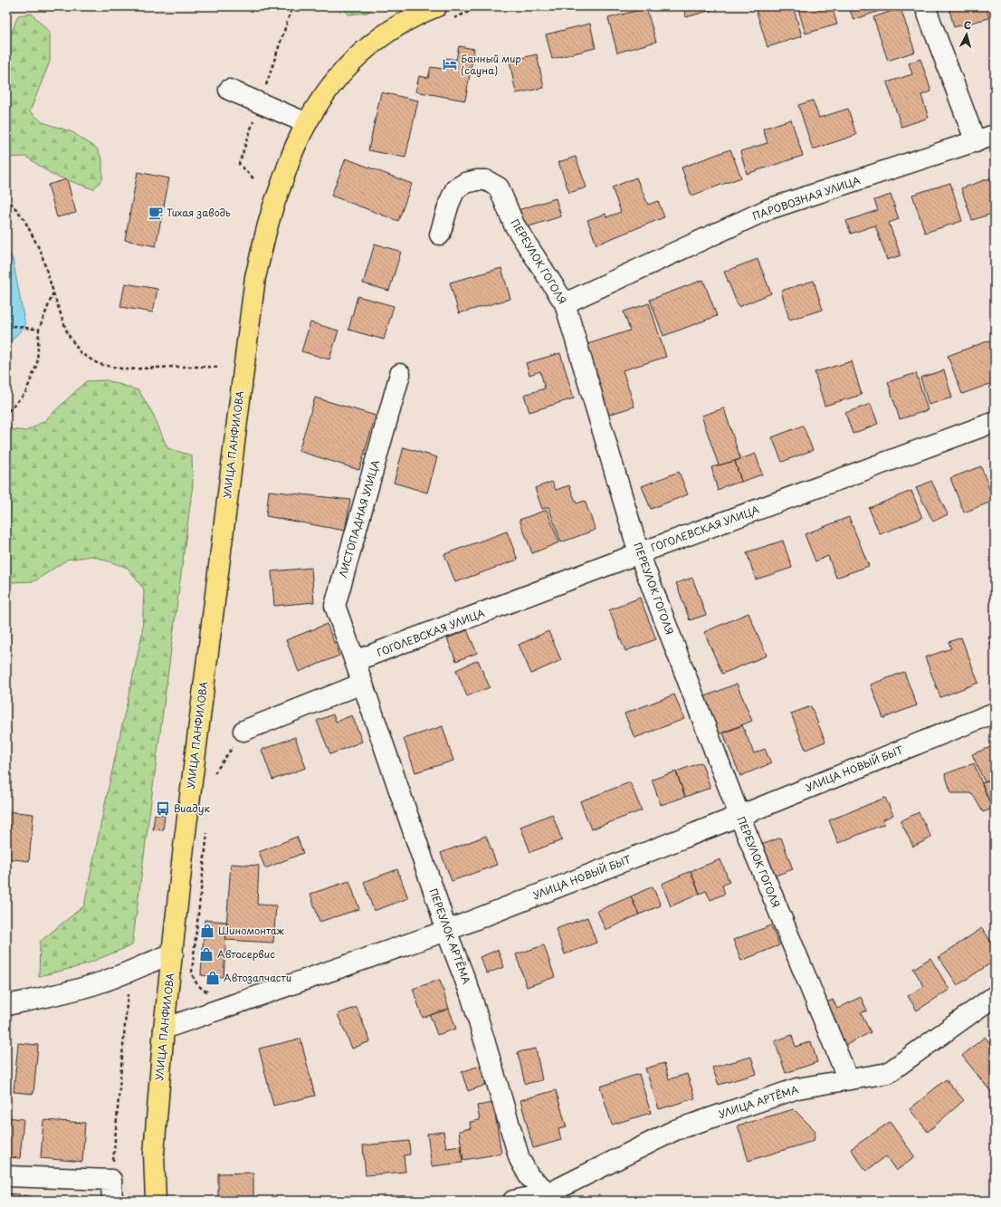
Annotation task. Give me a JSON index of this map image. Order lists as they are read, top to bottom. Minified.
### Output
{"streets":{"main road":["УЛИЦА ПАНФИЛОВА"],"street":["ПАРОВОЗНАЯ УЛИЦА","ПЕРЕУЛОК ГОГОЛЯ","ЛИСТОПАДНАЯ УЛИЦА","ГОГОЛЕВСКАЯ УЛИЦА","УЛИЦА НОВЫЙ БЫТ","ПЕРЕУЛОК АРТЁМА","УЛИЦА АРТЁМА"]},"crossings":[["ПАРОВОЗНАЯ УЛИЦА","ПЕРЕУЛОК ГОГОЛЯ"],["ПЕРЕУЛОК ГОГОЛЯ","ГОГОЛЕВСКАЯ УЛИЦА"],["ПЕРЕУЛОК ГОГОЛЯ","УЛИЦА НОВЫЙ БЫТ"],["ПЕРЕУЛОК ГОГОЛЯ","УЛИЦА АРТЁМА"],["УЛИЦА ПАНФИЛОВА","УЛИЦА НОВЫЙ БЫТ"],["ЛИСТОПАДНАЯ УЛИЦА","ГОГОЛЕВСКАЯ УЛИЦА"],["ЛИСТОПАДНАЯ УЛИЦА","ПЕРЕУЛОК АРТЁМА"],["ГОГОЛЕВСКАЯ УЛИЦА","ПЕРЕУЛОК АРТЁМА"],["УЛИЦА НОВЫЙ БЫТ","ПЕРЕУЛОК АРТЁМА"],["ПЕРЕУЛОК АРТЁМА","УЛИЦА АРТЁМА"]],"places":{"hotel":["Банный мир (сауна)"],"cafe":["Тихая заводь"],"bus stop":["Виадук"],"shop":["Шиномонтаж","Автосервис","Автозапчасти"]},"north":"top"}
